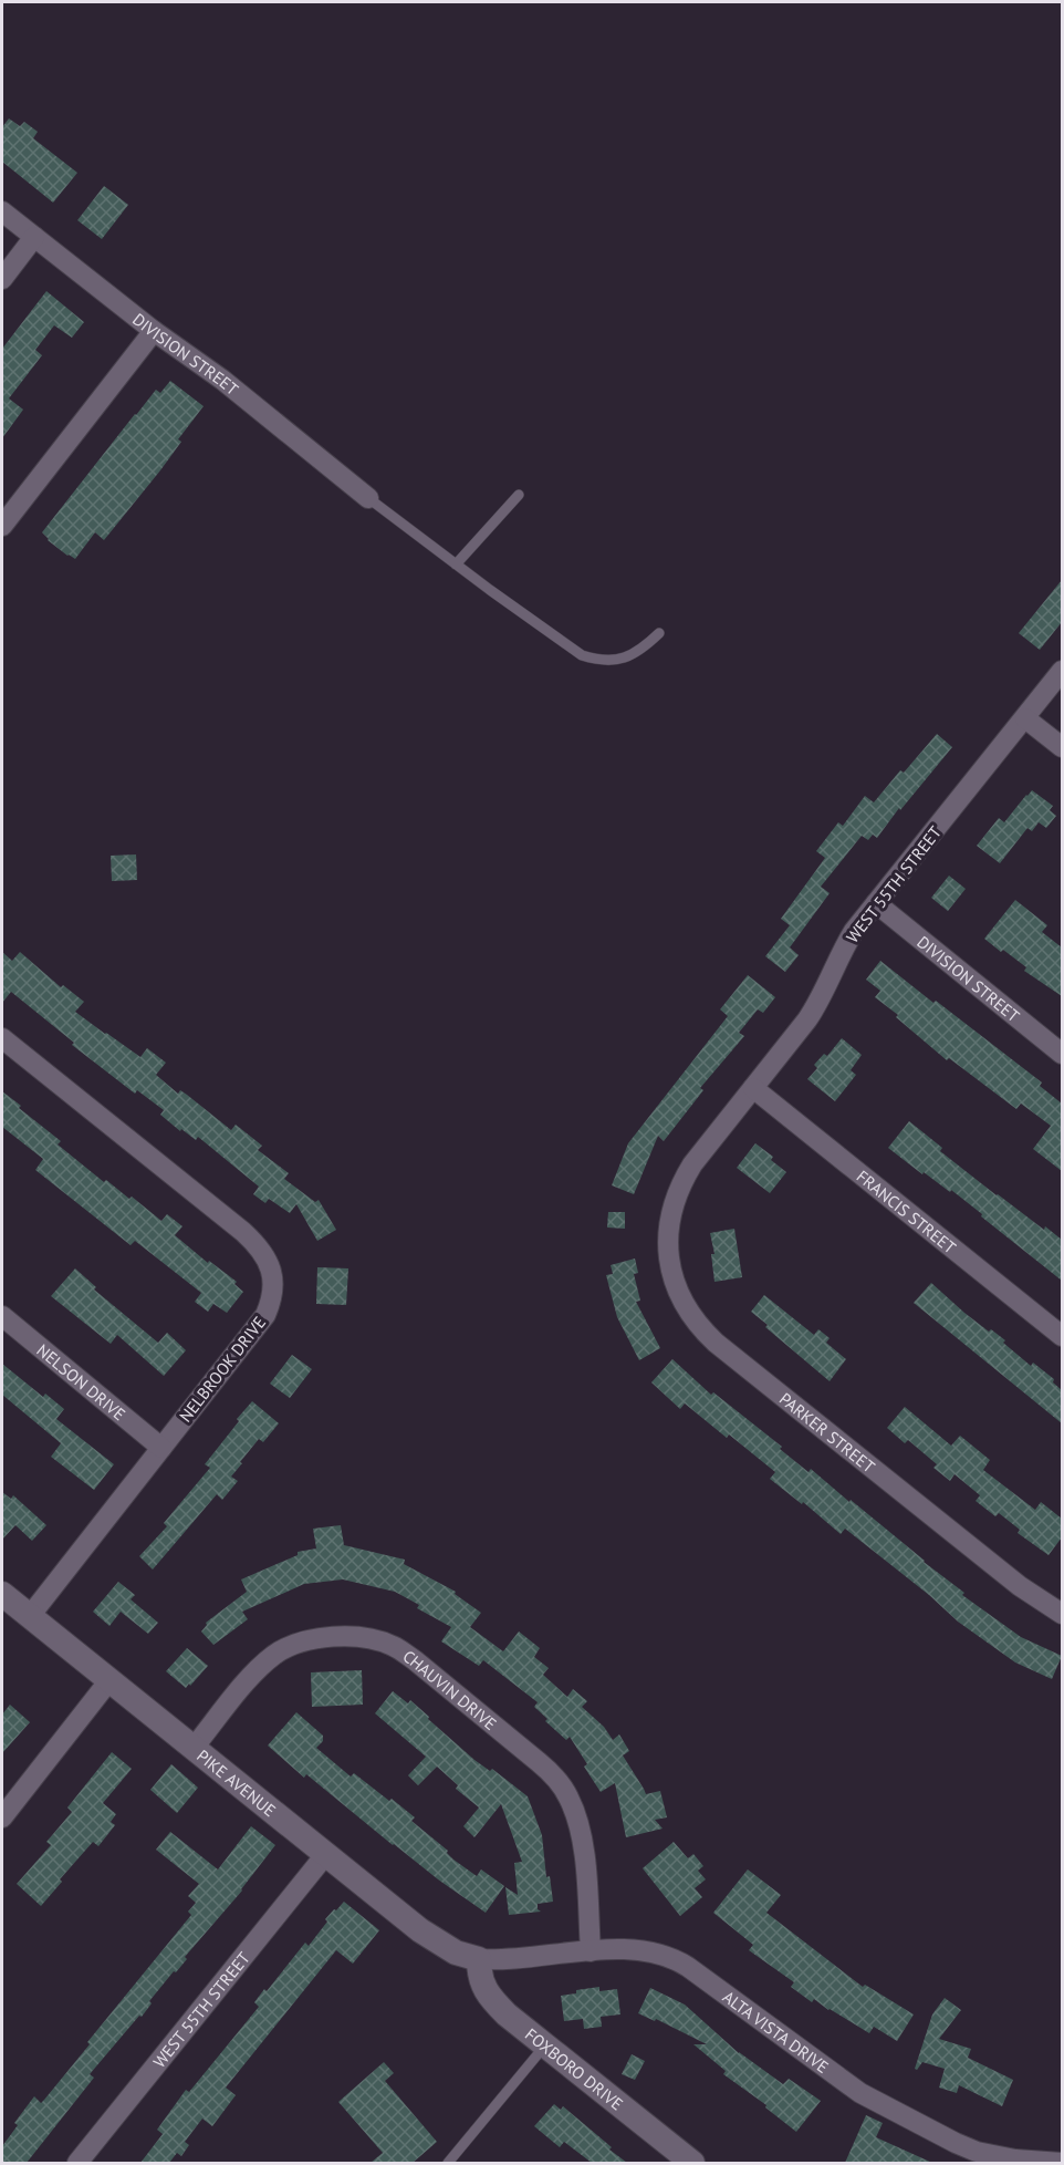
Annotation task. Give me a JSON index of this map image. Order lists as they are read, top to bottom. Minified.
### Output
{"streets":{"street":["DIVISION STREET","WEST 55TH STREET","FRANCIS STREET","NELBROOK DRIVE","NELSON DRIVE","PARKER STREET","CHAUVIN DRIVE","PIKE AVENUE","ALTA VISTA DRIVE","FOXBORO DRIVE"]},"crossings":[["DIVISION STREET","WEST 55TH STREET"],["WEST 55TH STREET","FRANCIS STREET"],["WEST 55TH STREET","PARKER STREET"],["WEST 55TH STREET","PIKE AVENUE"],["NELBROOK DRIVE","NELSON DRIVE"],["NELBROOK DRIVE","PIKE AVENUE"],["CHAUVIN DRIVE","PIKE AVENUE"],["CHAUVIN DRIVE","ALTA VISTA DRIVE"],["PIKE AVENUE","ALTA VISTA DRIVE"],["PIKE AVENUE","FOXBORO DRIVE"],["ALTA VISTA DRIVE","FOXBORO DRIVE"]]}
